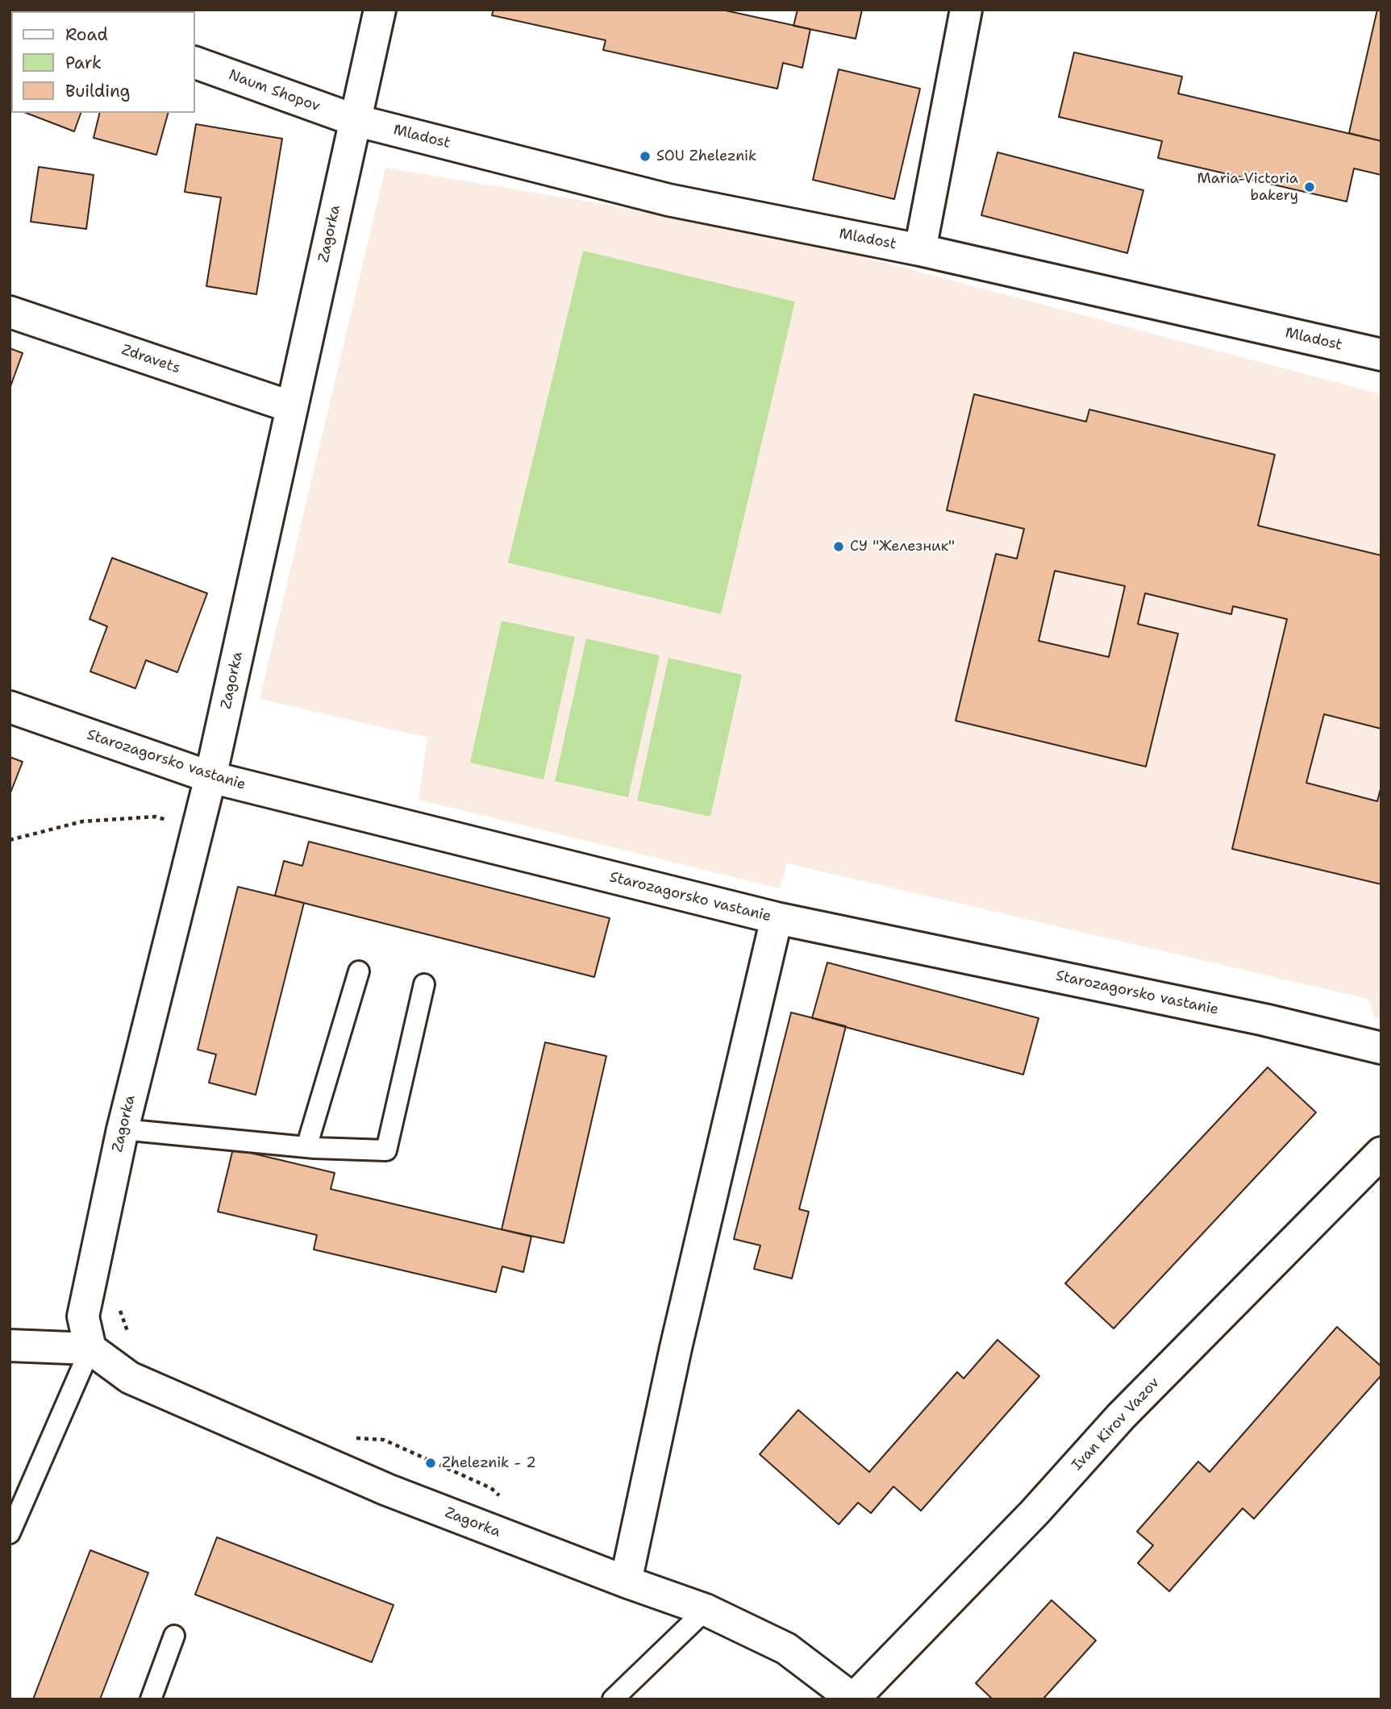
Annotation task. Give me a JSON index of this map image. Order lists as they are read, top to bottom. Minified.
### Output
{"streets":{"street":["Naum Shopov","Mladost","Zagorka","Zdravets","Starozagorsko vastanie","Ivan Kirov Vazov"]},"crossings":[["Naum Shopov","Mladost"],["Naum Shopov","Zagorka"],["Mladost","Zagorka"],["Zagorka","Zdravets"],["Zagorka","Starozagorsko vastanie"],["Zagorka","Ivan Kirov Vazov"]],"places":["SOU Zheleznik","Maria-Victoria bakery","СУ \"Железник\"","Zheleznik - 2"],"legend":["Road","Park","Building"]}
